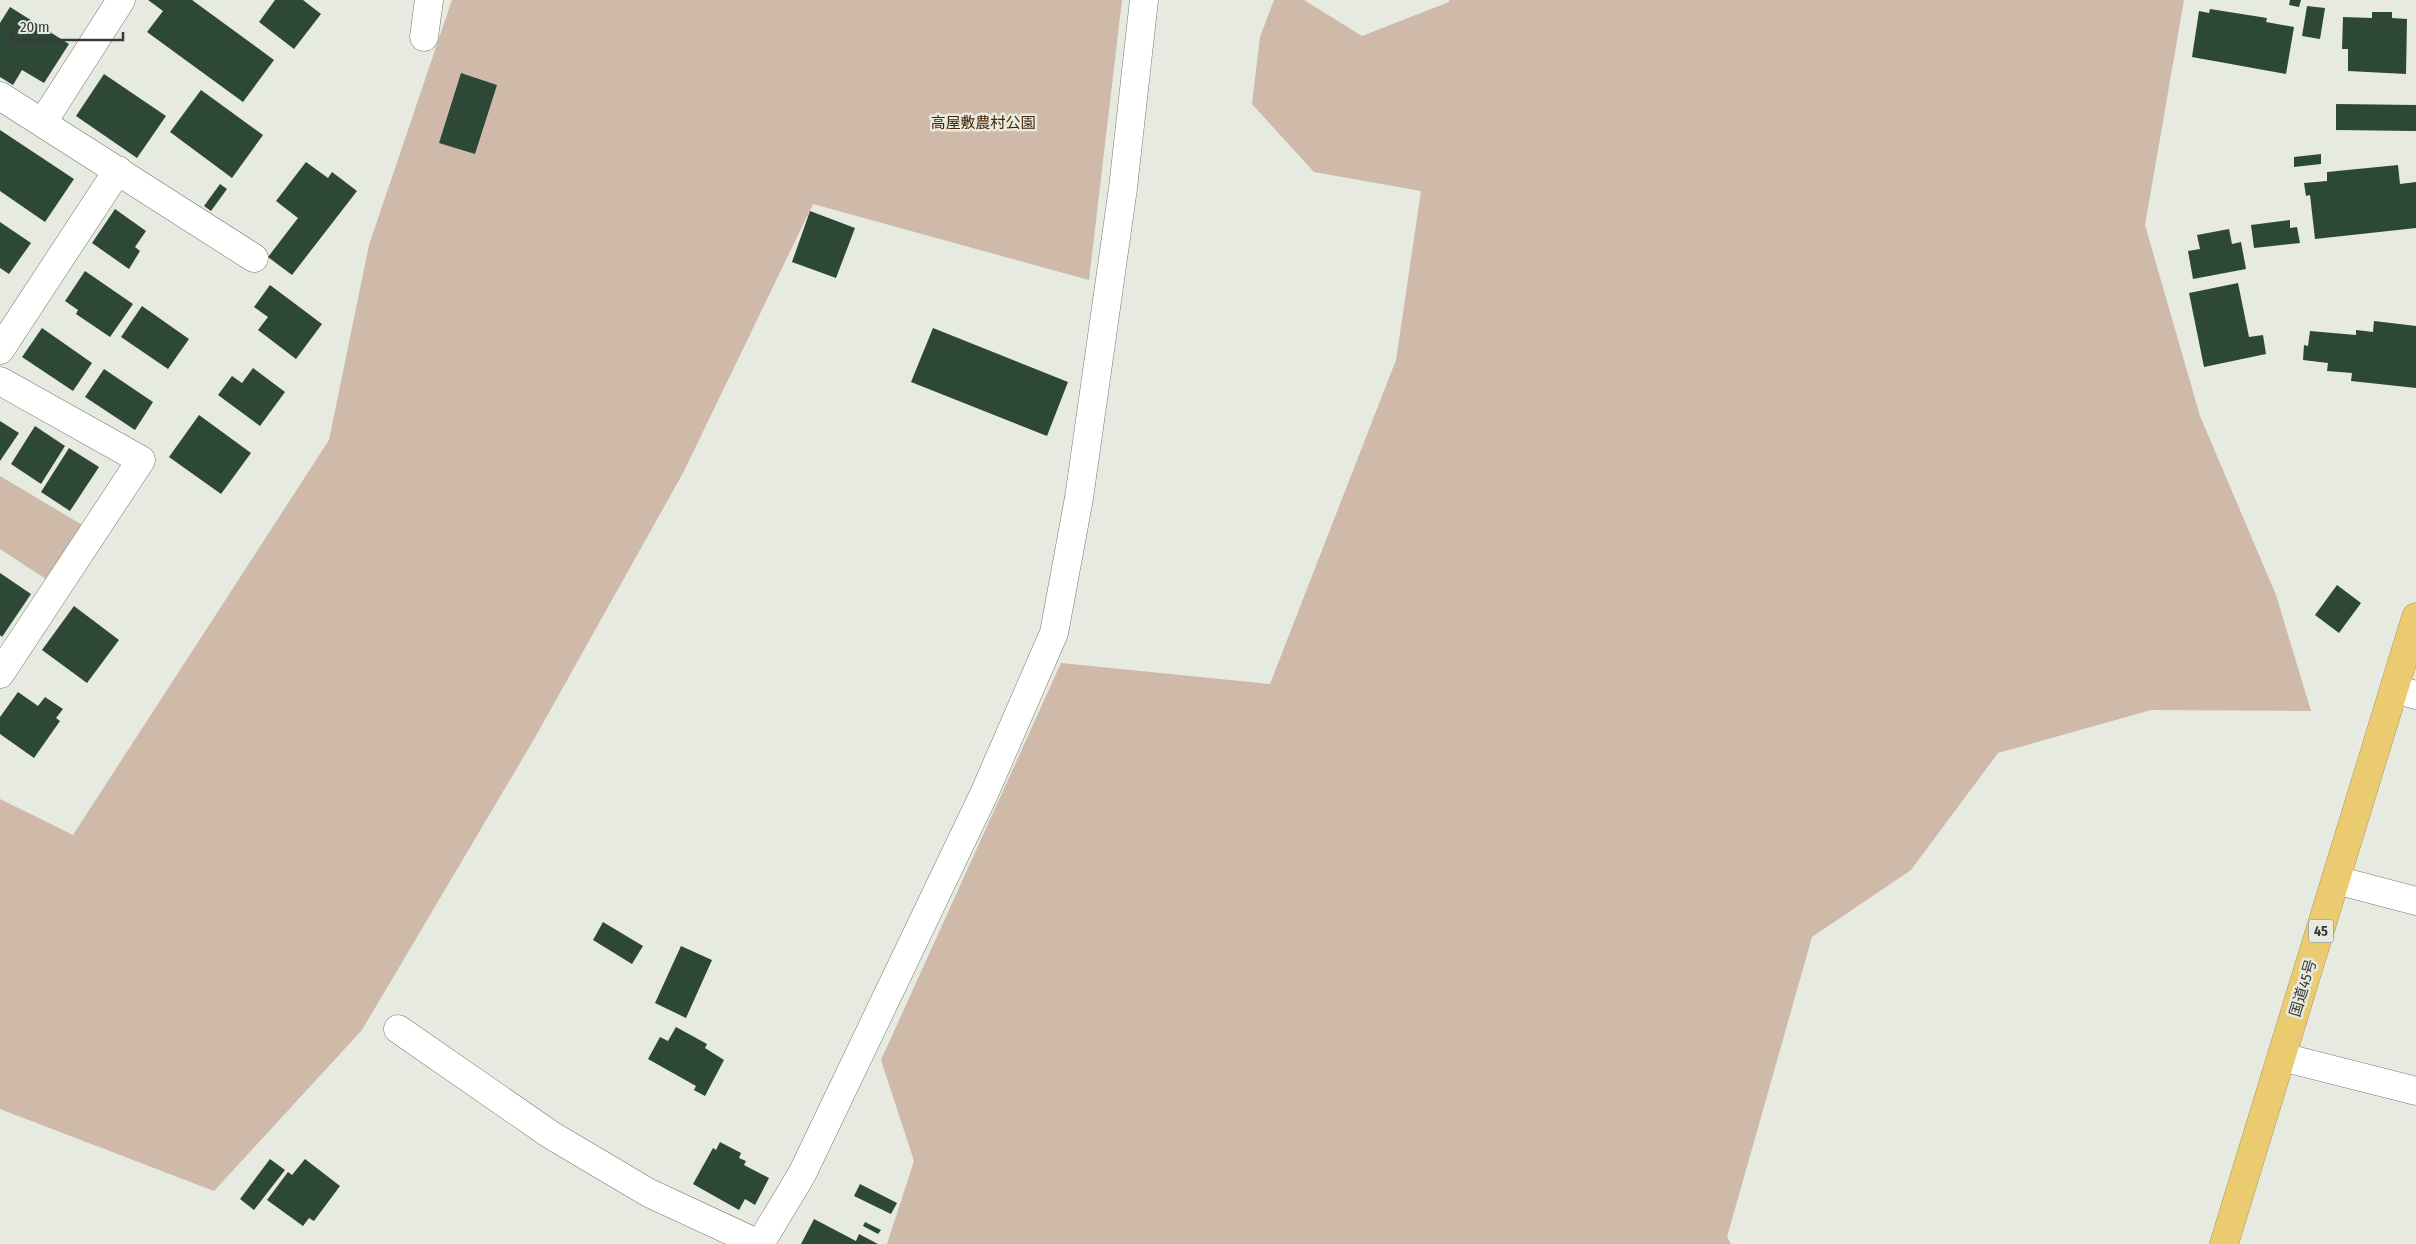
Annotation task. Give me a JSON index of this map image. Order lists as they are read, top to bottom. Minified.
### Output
{"streets":{"highway":["45","国道45号"]},"parks":["高屋敷農村公園"],"scale_bar":"20 m"}
